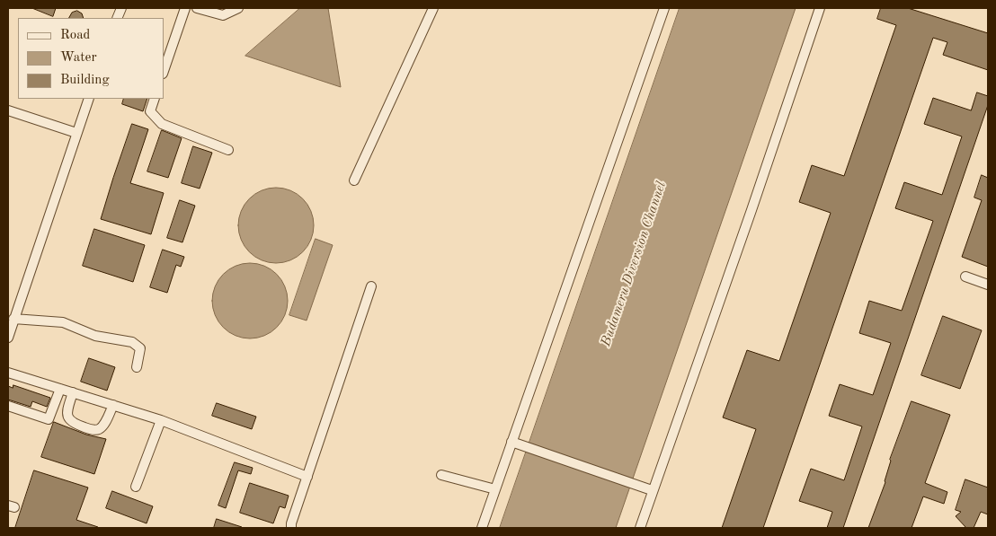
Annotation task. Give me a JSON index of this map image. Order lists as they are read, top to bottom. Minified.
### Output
{"water":["Budameru Diversion Channel"],"legend":["Road","Water","Building"]}
